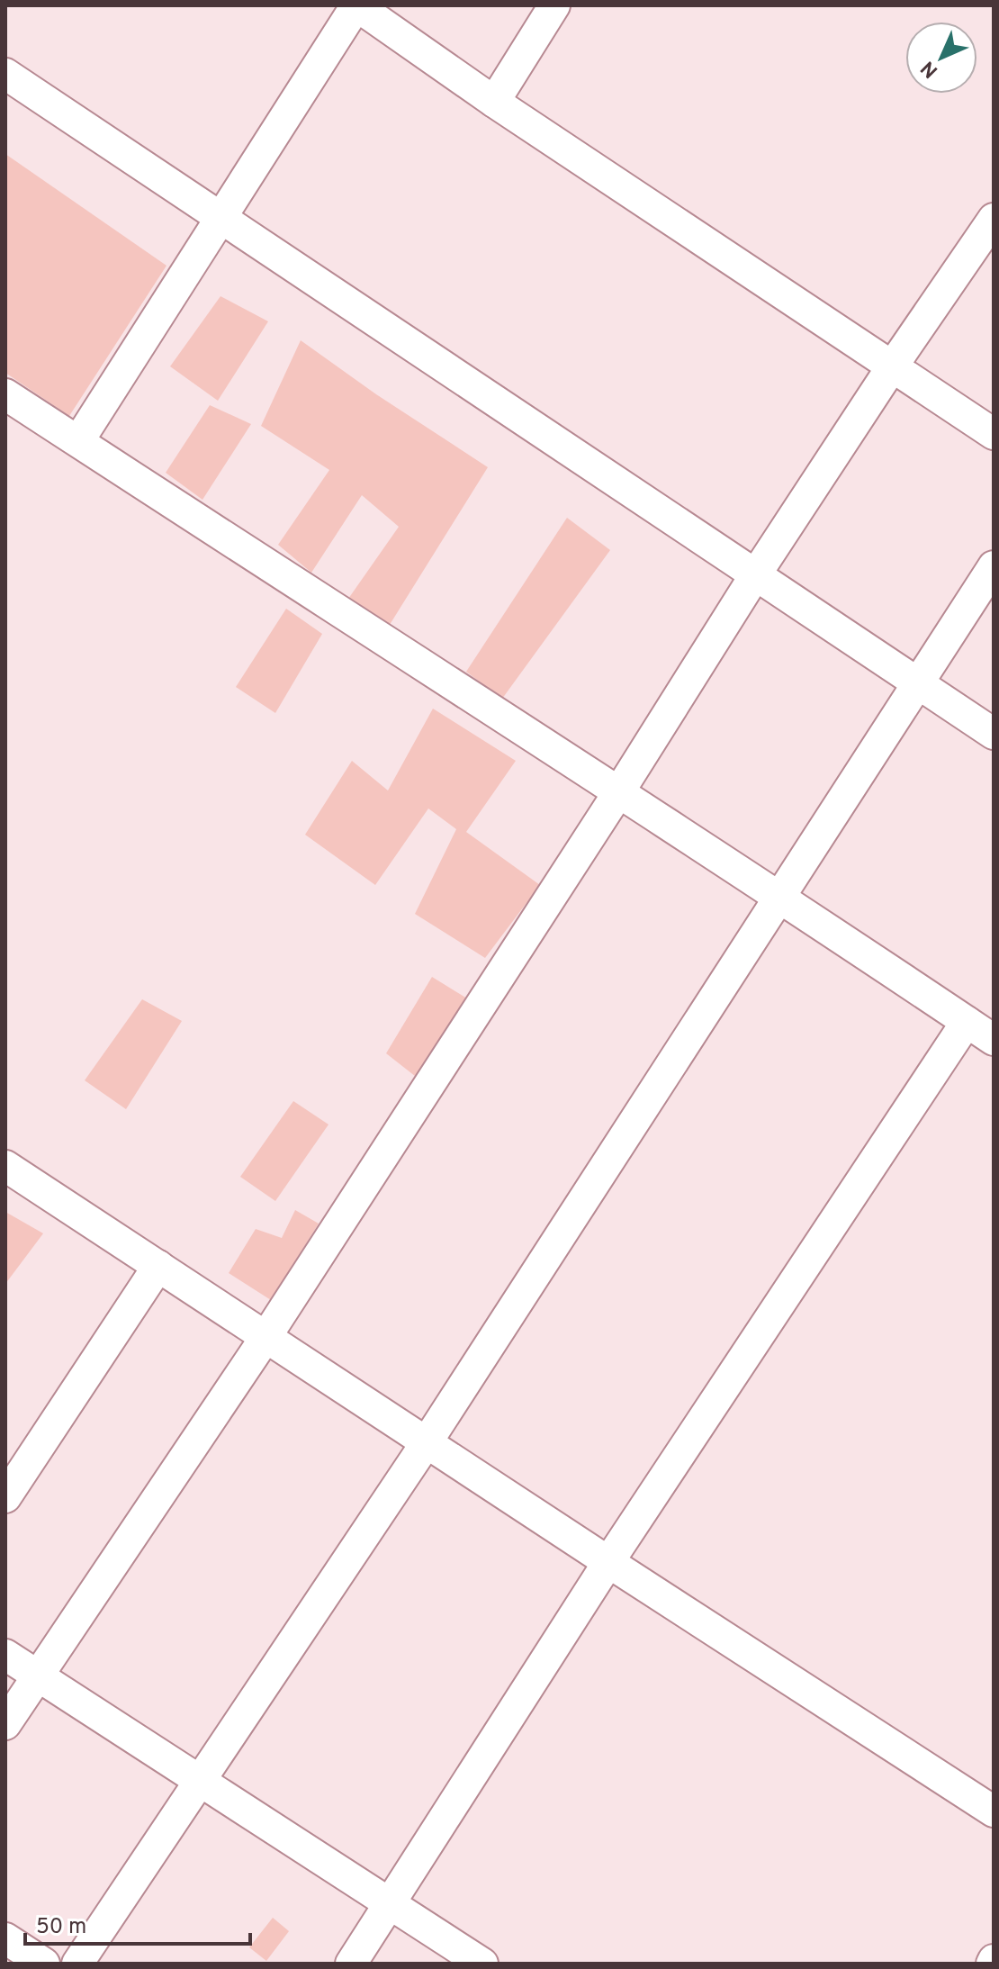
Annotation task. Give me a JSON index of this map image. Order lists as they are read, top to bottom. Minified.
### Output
{"scale_bar":"50 m","north":"bottom left"}
